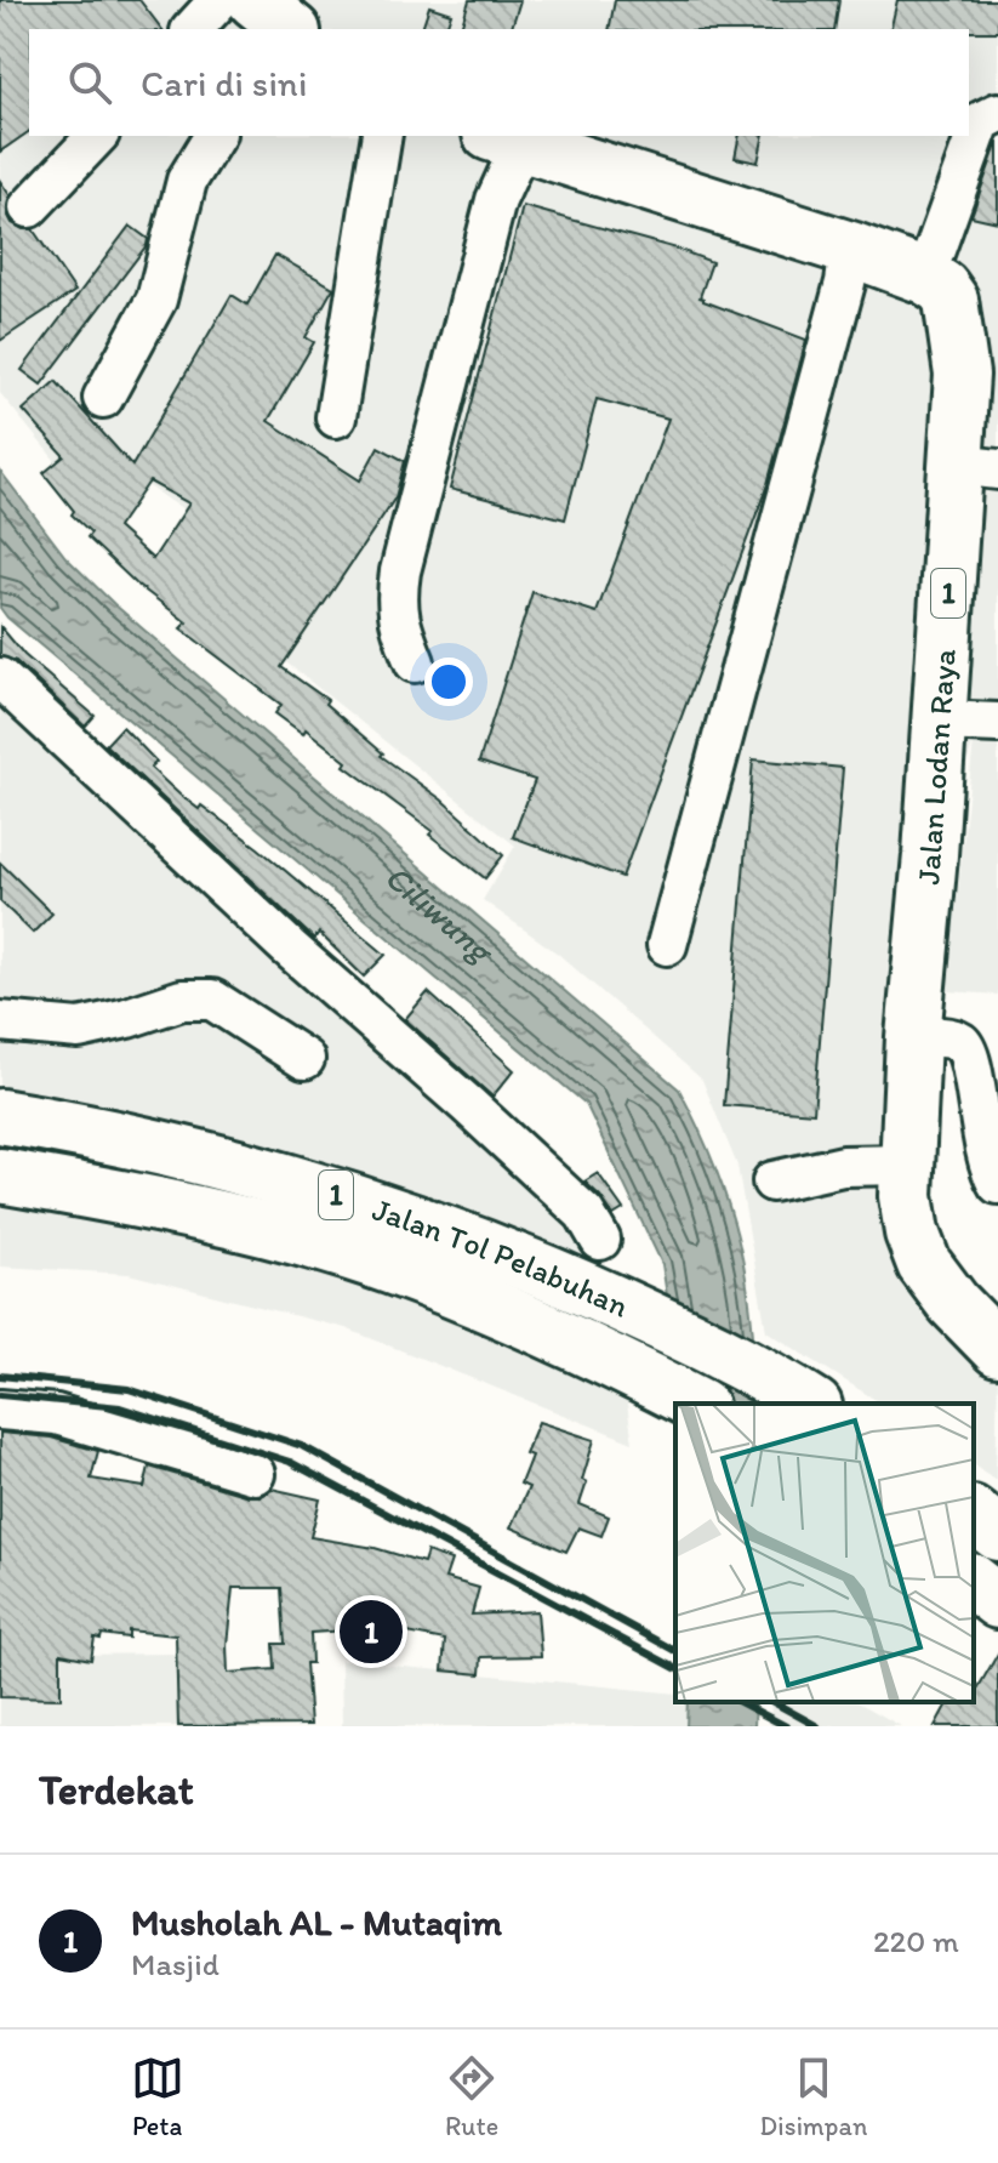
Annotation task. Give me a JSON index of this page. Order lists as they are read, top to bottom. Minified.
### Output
{"streets":{"highway":["1","Jalan Lodan Raya","Jalan Tol Pelabuhan"]},"water":["Ciliwung"],"page":{"search":"Cari di sini","pins":"1","heading":"Terdekat","list":[{"mark":"1","name":"Musholah AL - Mutaqim","note":"Masjid","value":"220 m"}],"nav":["Peta","Rute","Disimpan"]}}
